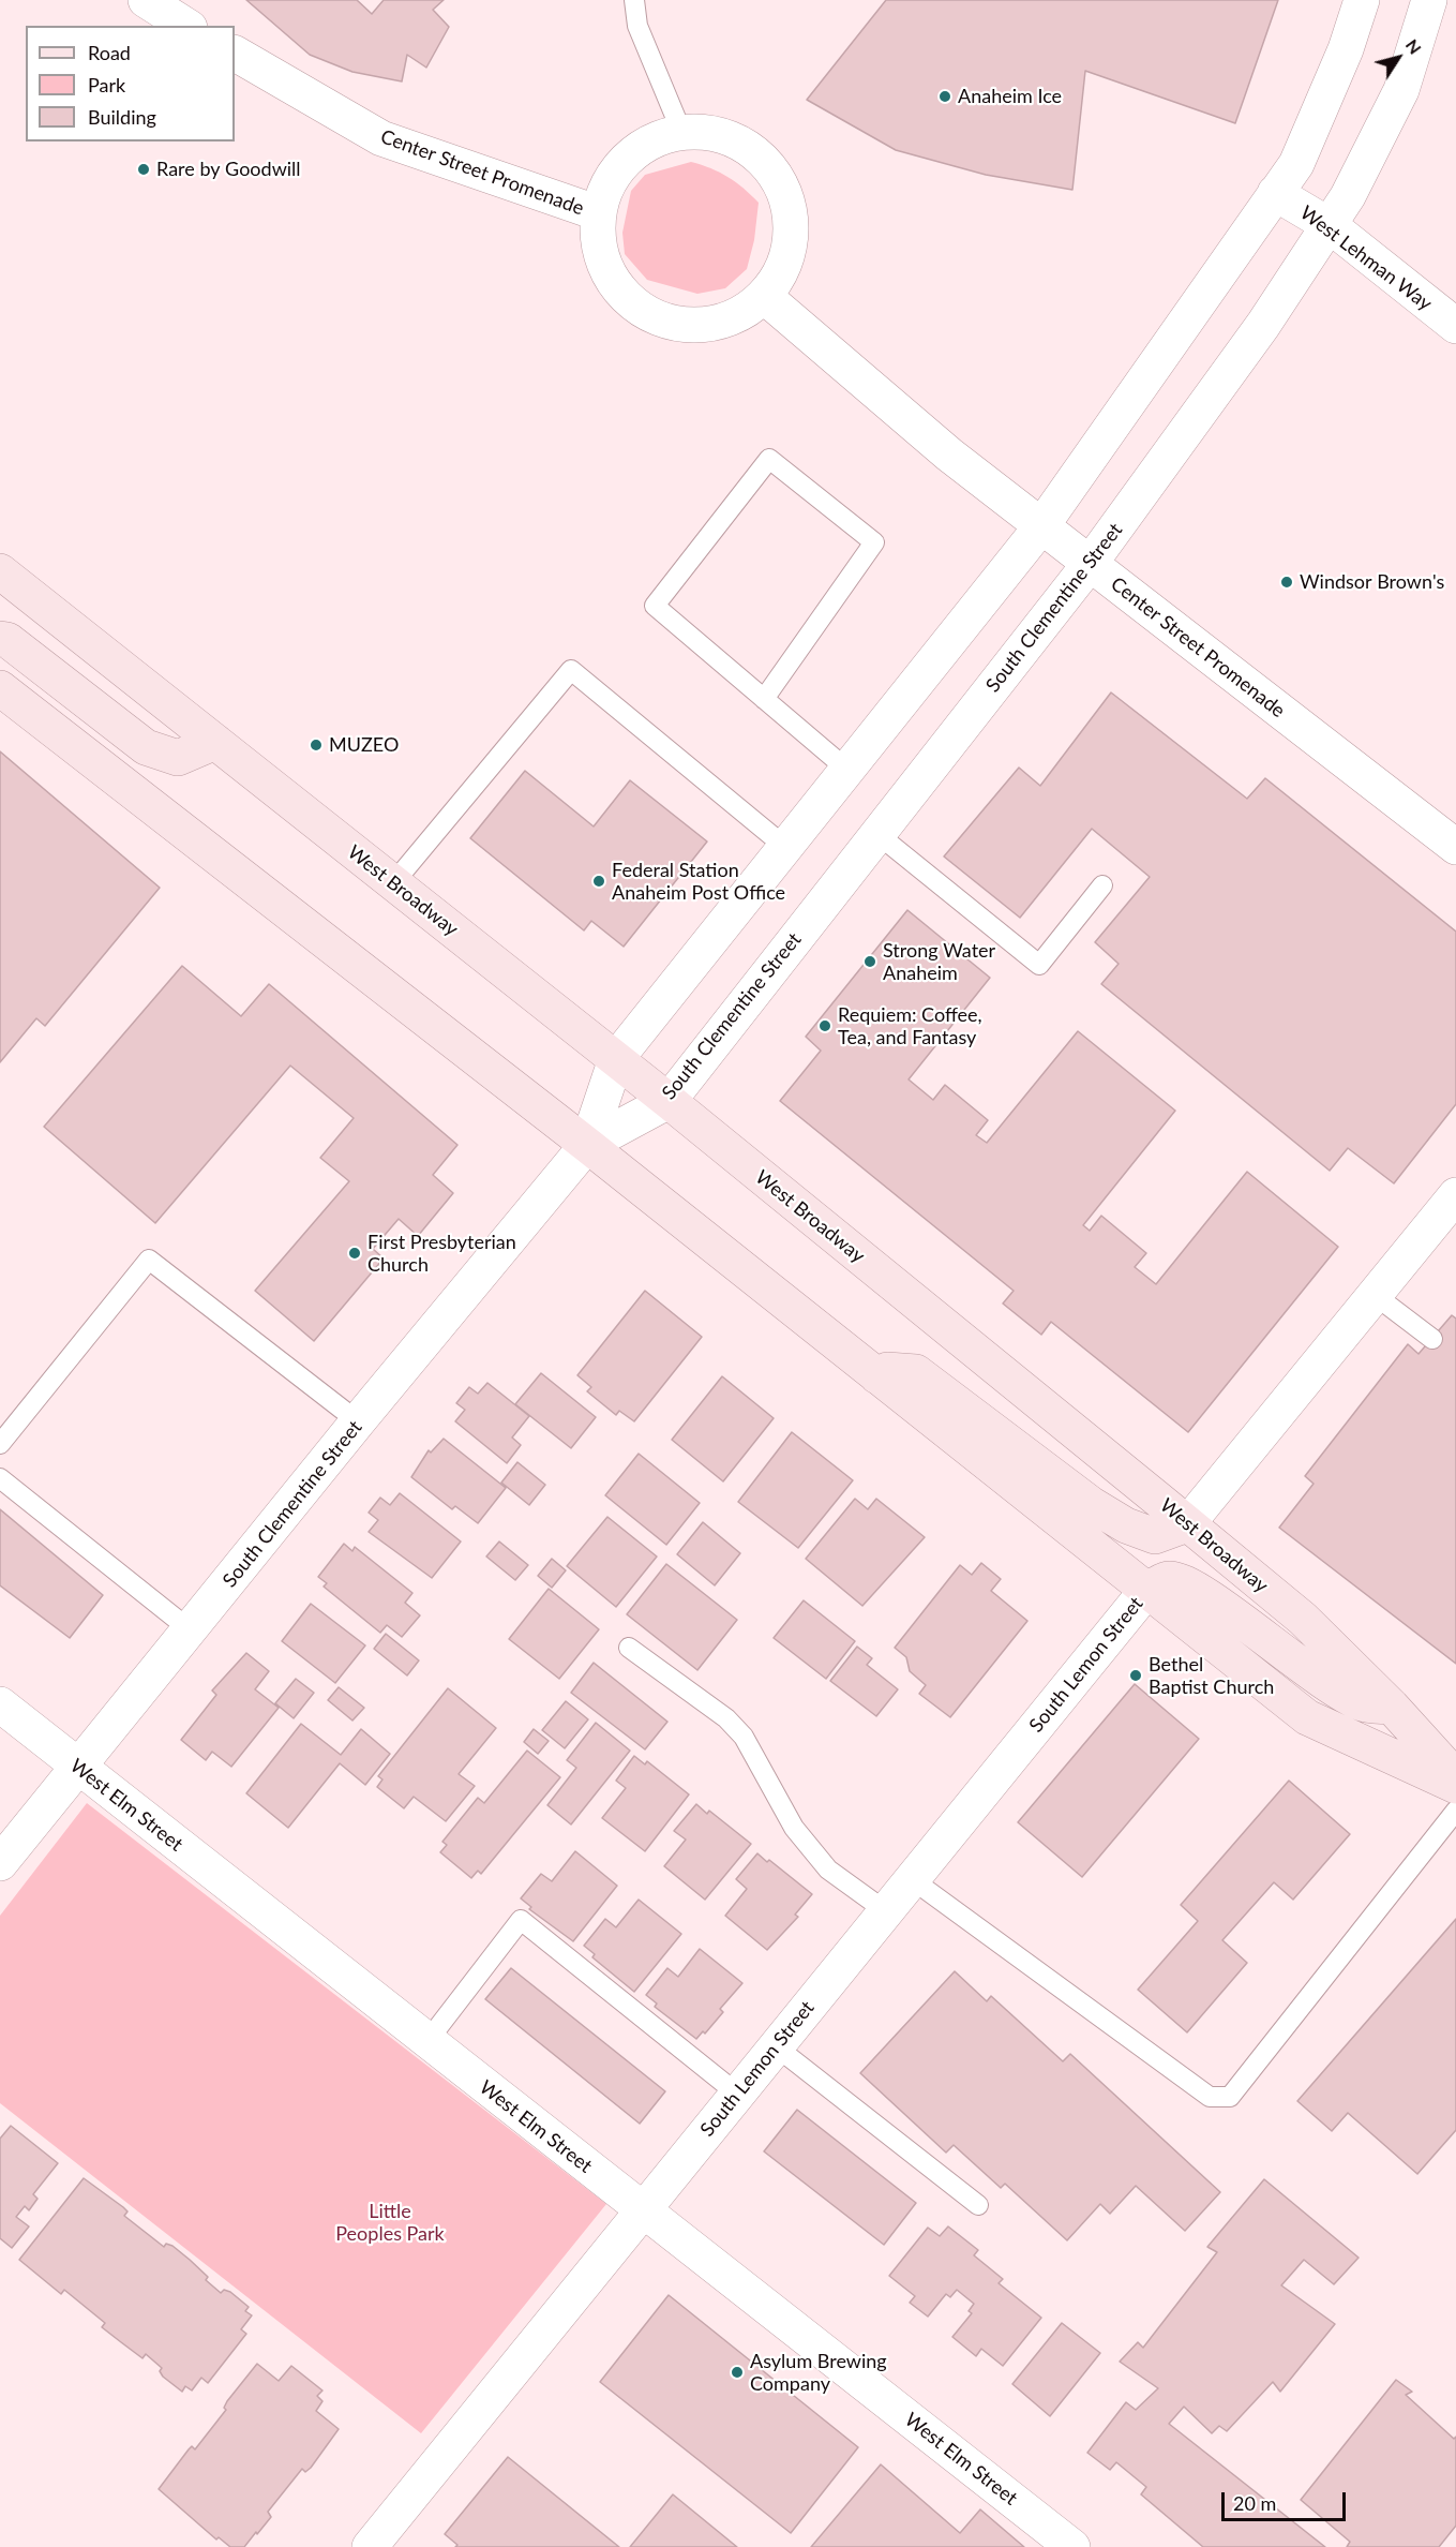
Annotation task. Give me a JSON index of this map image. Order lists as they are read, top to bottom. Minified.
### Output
{"streets":{"main road":["West Broadway"],"street":["Center Street Promenade","West Lehman Way","South Clementine Street","South Lemon Street","West Elm Street"]},"crossings":[["Center Street Promenade","South Clementine Street"],["West Lehman Way","South Clementine Street"],["South Clementine Street","West Broadway"],["South Clementine Street","West Elm Street"],["South Lemon Street","West Elm Street"]],"parks":["Little Peoples Park"],"places":["Anaheim Ice","Rare by Goodwill","Windsor Brown's","MUZEO","Federal Station Anaheim Post Office","Strong Water Anaheim","Requiem: Coffee, Tea, and Fantasy","First Presbyterian Church","Bethel Baptist Church","Asylum Brewing Company"],"legend":["Road","Park","Building"],"scale_bar":"20 m","north":"top right"}
